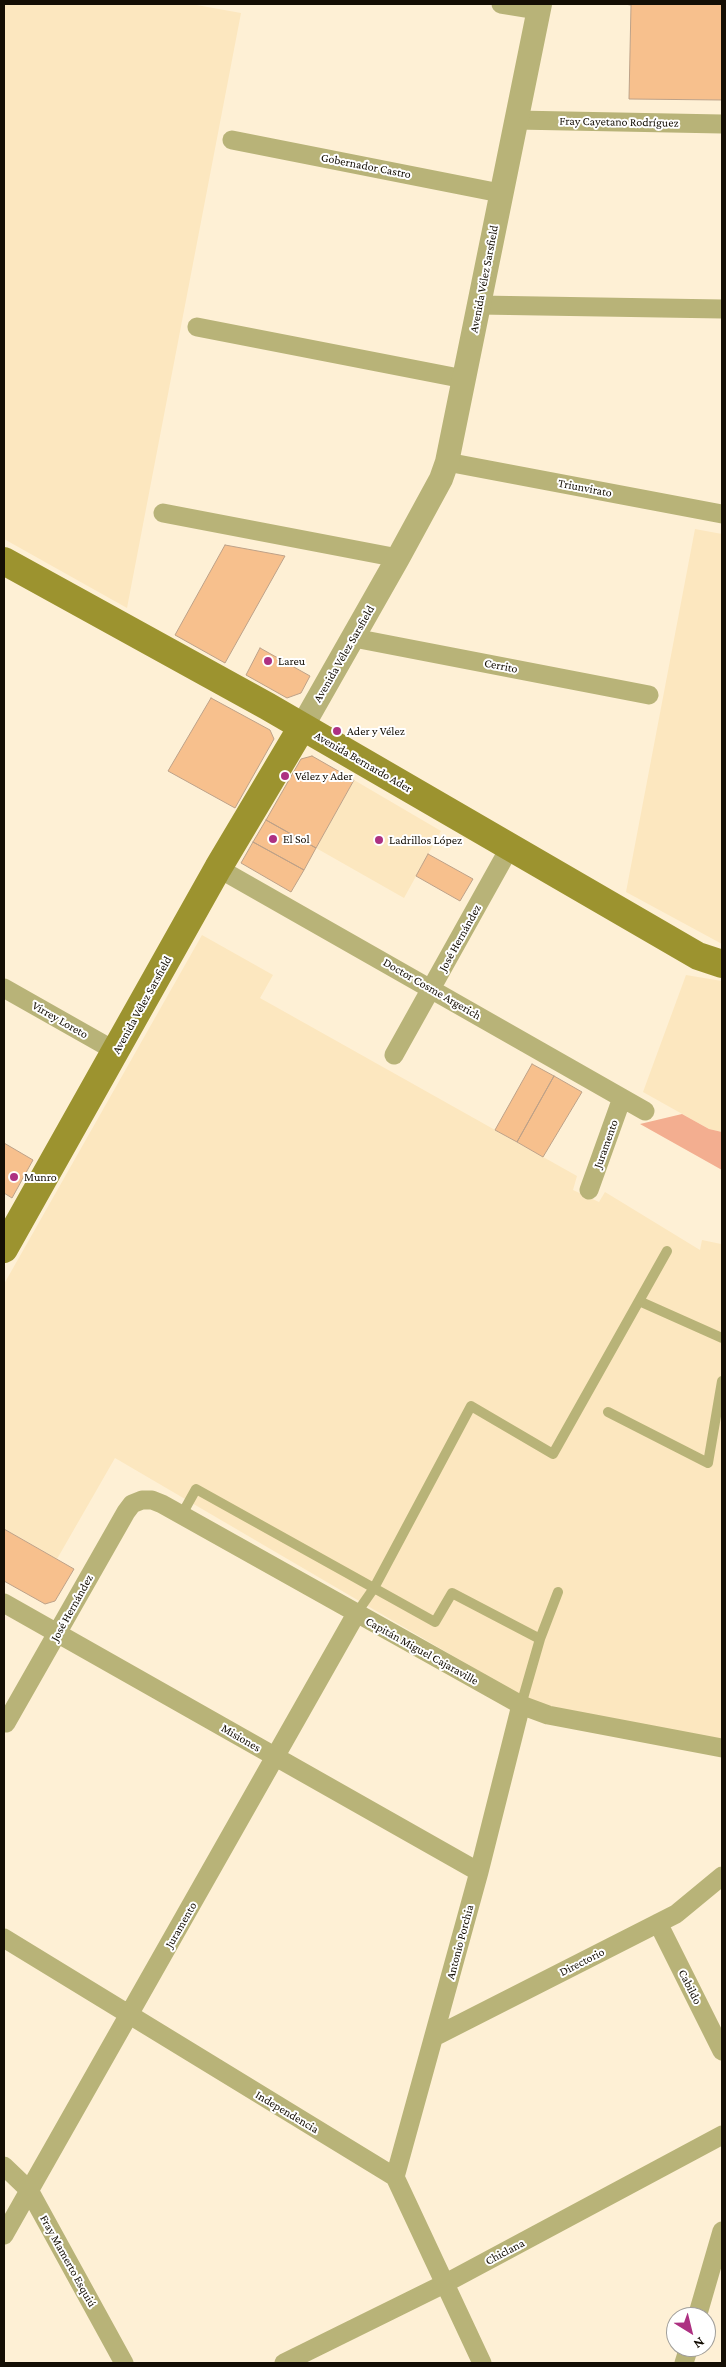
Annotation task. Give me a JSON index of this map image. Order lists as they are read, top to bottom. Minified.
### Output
{"streets":{"main road":["Avenida Vélez Sarsfield","Avenida Bernardo Ader"],"street":["Fray Cayetano Rodríguez","Gobernador Castro","Triunvirato","Cerrito","José Hernández","Doctor Cosme Argerich","Virrey Loreto","Juramento","Capitán Miguel Cajaraville","Misiones","Antonio Porchia","Directorio","Cabildo","Independencia","Chiclana","Fray Mamerto Esquiú"]},"crossings":[["Fray Cayetano Rodríguez","Avenida Vélez Sarsfield"],["Gobernador Castro","Avenida Vélez Sarsfield"],["Avenida Vélez Sarsfield","Triunvirato"],["Avenida Vélez Sarsfield","Cerrito"],["Avenida Vélez Sarsfield","Avenida Bernardo Ader"],["Avenida Vélez Sarsfield","Doctor Cosme Argerich"],["Avenida Vélez Sarsfield","Virrey Loreto"],["Avenida Bernardo Ader","José Hernández"],["José Hernández","Doctor Cosme Argerich"],["José Hernández","Capitán Miguel Cajaraville"],["José Hernández","Misiones"],["Doctor Cosme Argerich","Juramento"],["Juramento","Capitán Miguel Cajaraville"],["Juramento","Misiones"],["Juramento","Independencia"],["Juramento","Fray Mamerto Esquiú"],["Capitán Miguel Cajaraville","Antonio Porchia"],["Misiones","Antonio Porchia"],["Antonio Porchia","Directorio"],["Antonio Porchia","Independencia"],["Directorio","Cabildo"]],"places":["Lareu","Ader y Vélez","Vélez y Ader","El Sol","Ladrillos López","Munro"],"north":"bottom right"}
